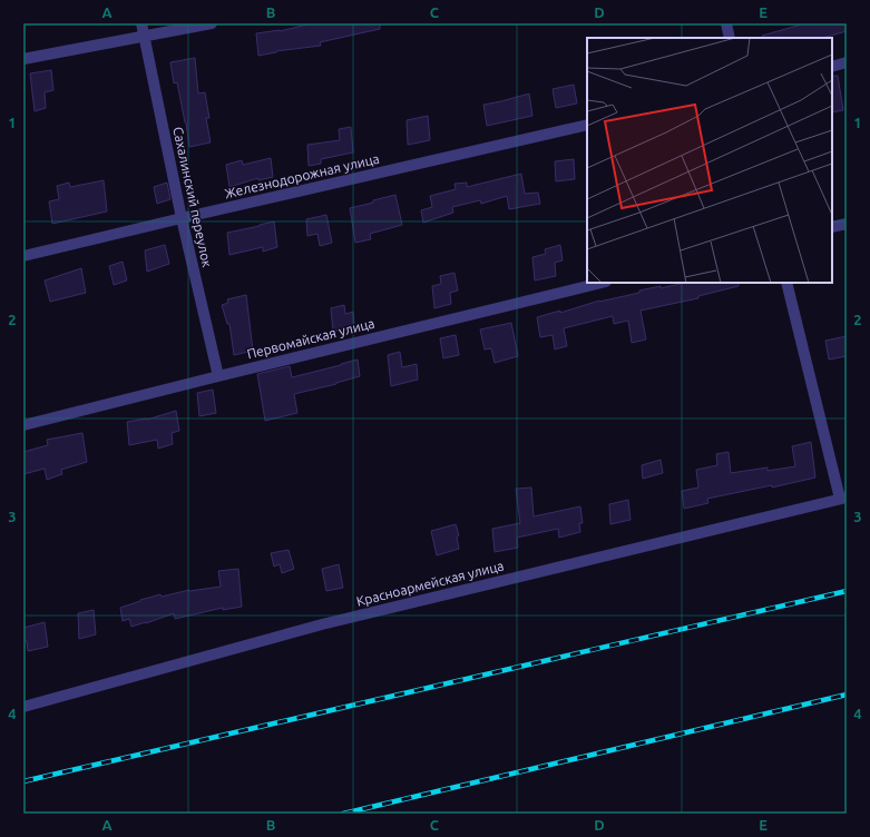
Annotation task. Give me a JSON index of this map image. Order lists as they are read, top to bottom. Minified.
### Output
{"streets":{"street":["Железнодорожная улица","Сахалинский переулок","Первомайская улица","Красноармейская улица"]},"crossings":[["Железнодорожная улица","Сахалинский переулок"],["Сахалинский переулок","Первомайская улица"]],"grid":{"columns":["A","B","C","D","E"],"rows":["1","2","3","4"]}}
